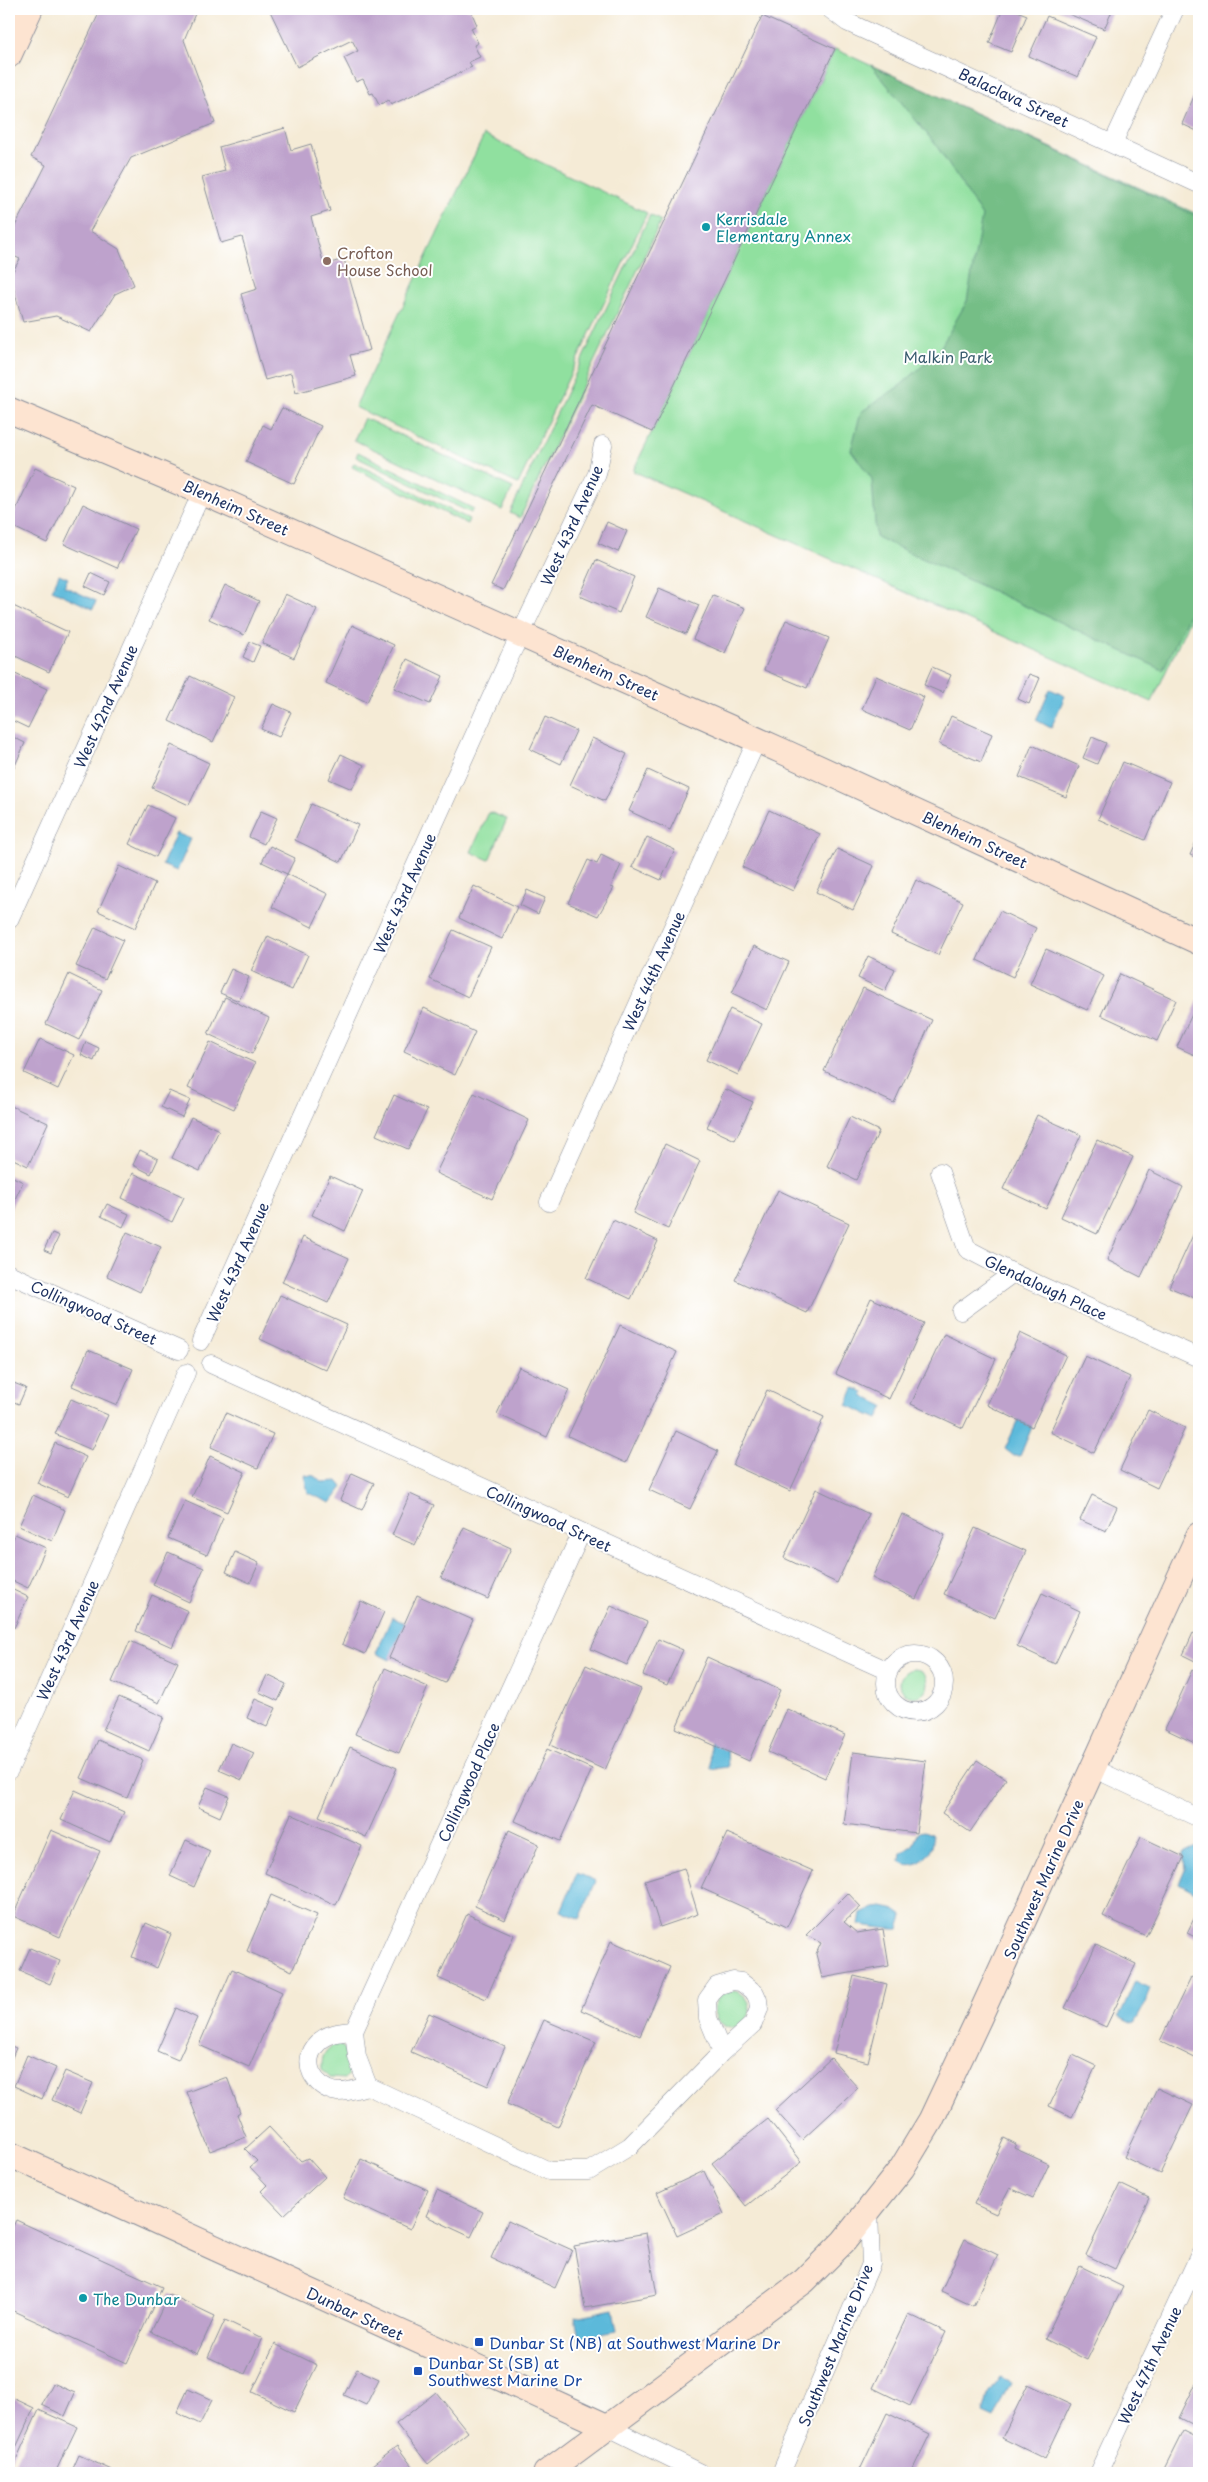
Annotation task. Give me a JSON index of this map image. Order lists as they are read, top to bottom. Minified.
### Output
{"streets":{"main road":["Blenheim Street","Southwest Marine Drive","Dunbar Street"],"street":["Balaclava Street","West 43rd Avenue","West 42nd Avenue","West 44th Avenue","Glendalough Place","Collingwood Street","Collingwood Place","West 47th Avenue"]},"crossings":[["Blenheim Street","West 43rd Avenue"],["Blenheim Street","West 42nd Avenue"],["Blenheim Street","West 44th Avenue"],["West 43rd Avenue","Collingwood Street"],["Collingwood Street","Collingwood Place"],["Southwest Marine Drive","Dunbar Street"]],"parks":["Malkin Park"],"places":{"other":["Kerrisdale Elementary Annex","Crofton House School","The Dunbar"],"transit":["Dunbar St (NB) at Southwest Marine Dr","Dunbar St (SB) at Southwest Marine Dr"]}}
